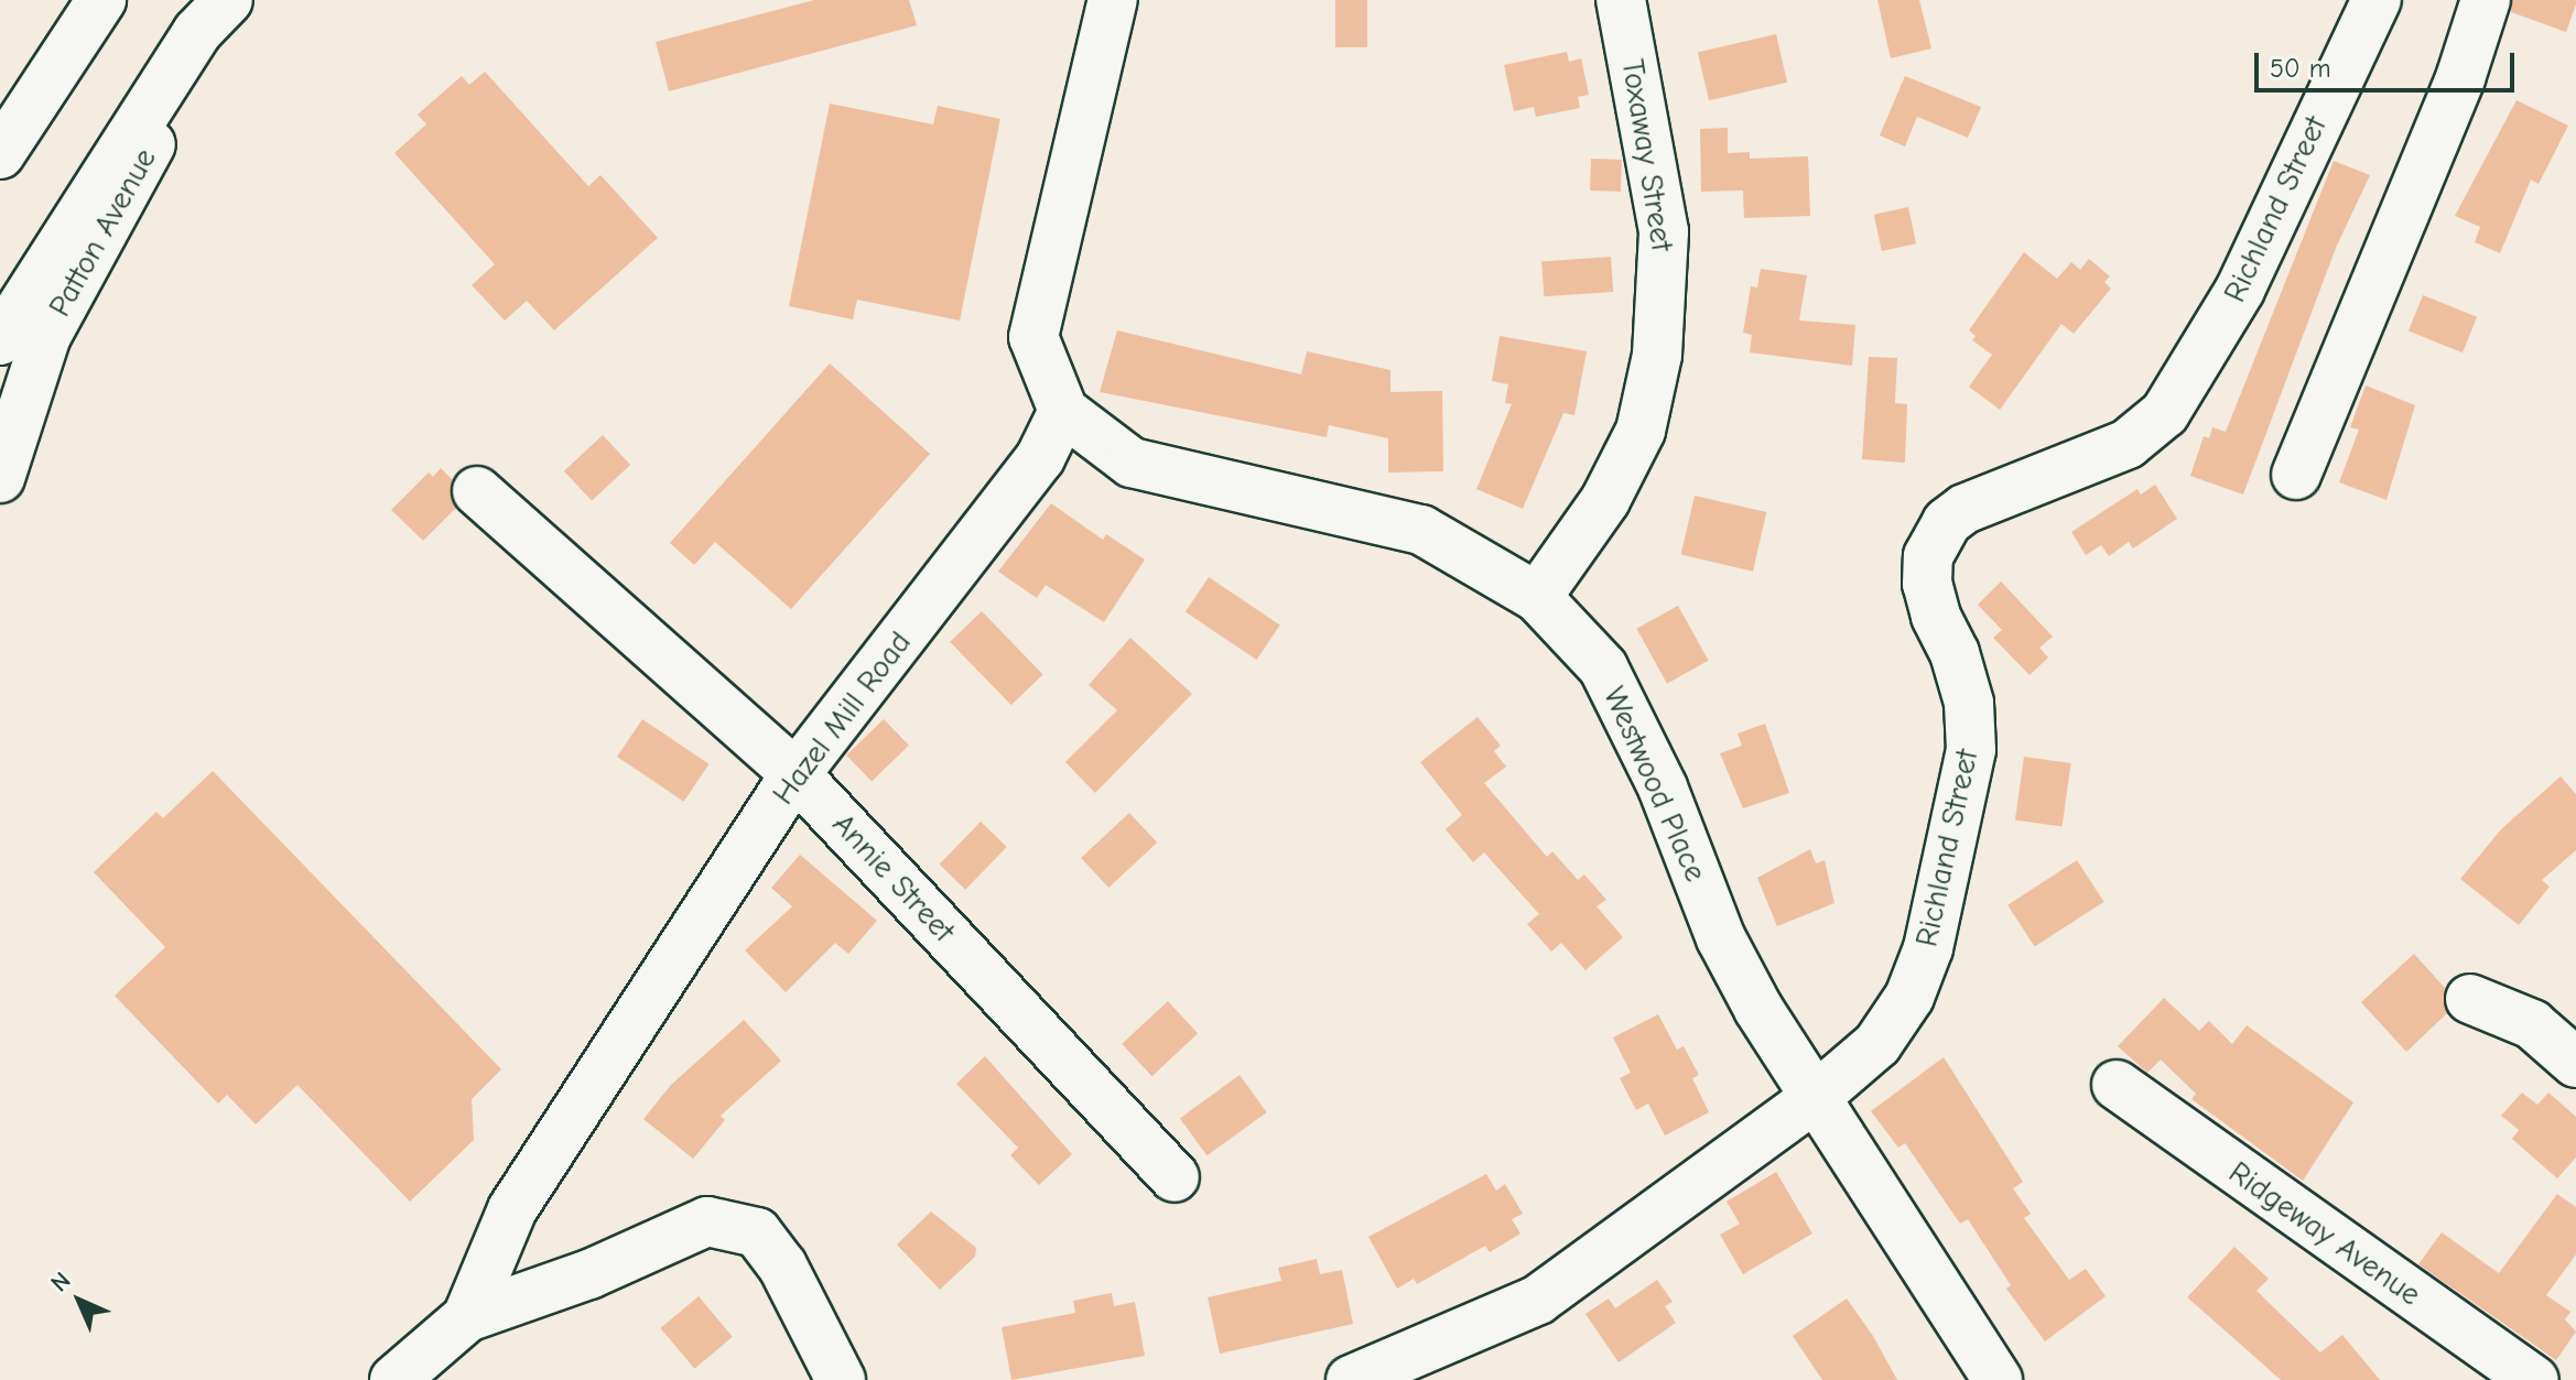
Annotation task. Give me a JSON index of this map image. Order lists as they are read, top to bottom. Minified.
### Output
{"streets":{"main road":["Toxaway Street","Richland Street","Patton Avenue","Hazel Mill Road","Westwood Place","Annie Street","Ridgeway Avenue"]},"crossings":[["Toxaway Street","Westwood Place"],["Richland Street","Westwood Place"],["Hazel Mill Road","Westwood Place"],["Hazel Mill Road","Annie Street"]],"scale_bar":"50 m","north":"top left"}
